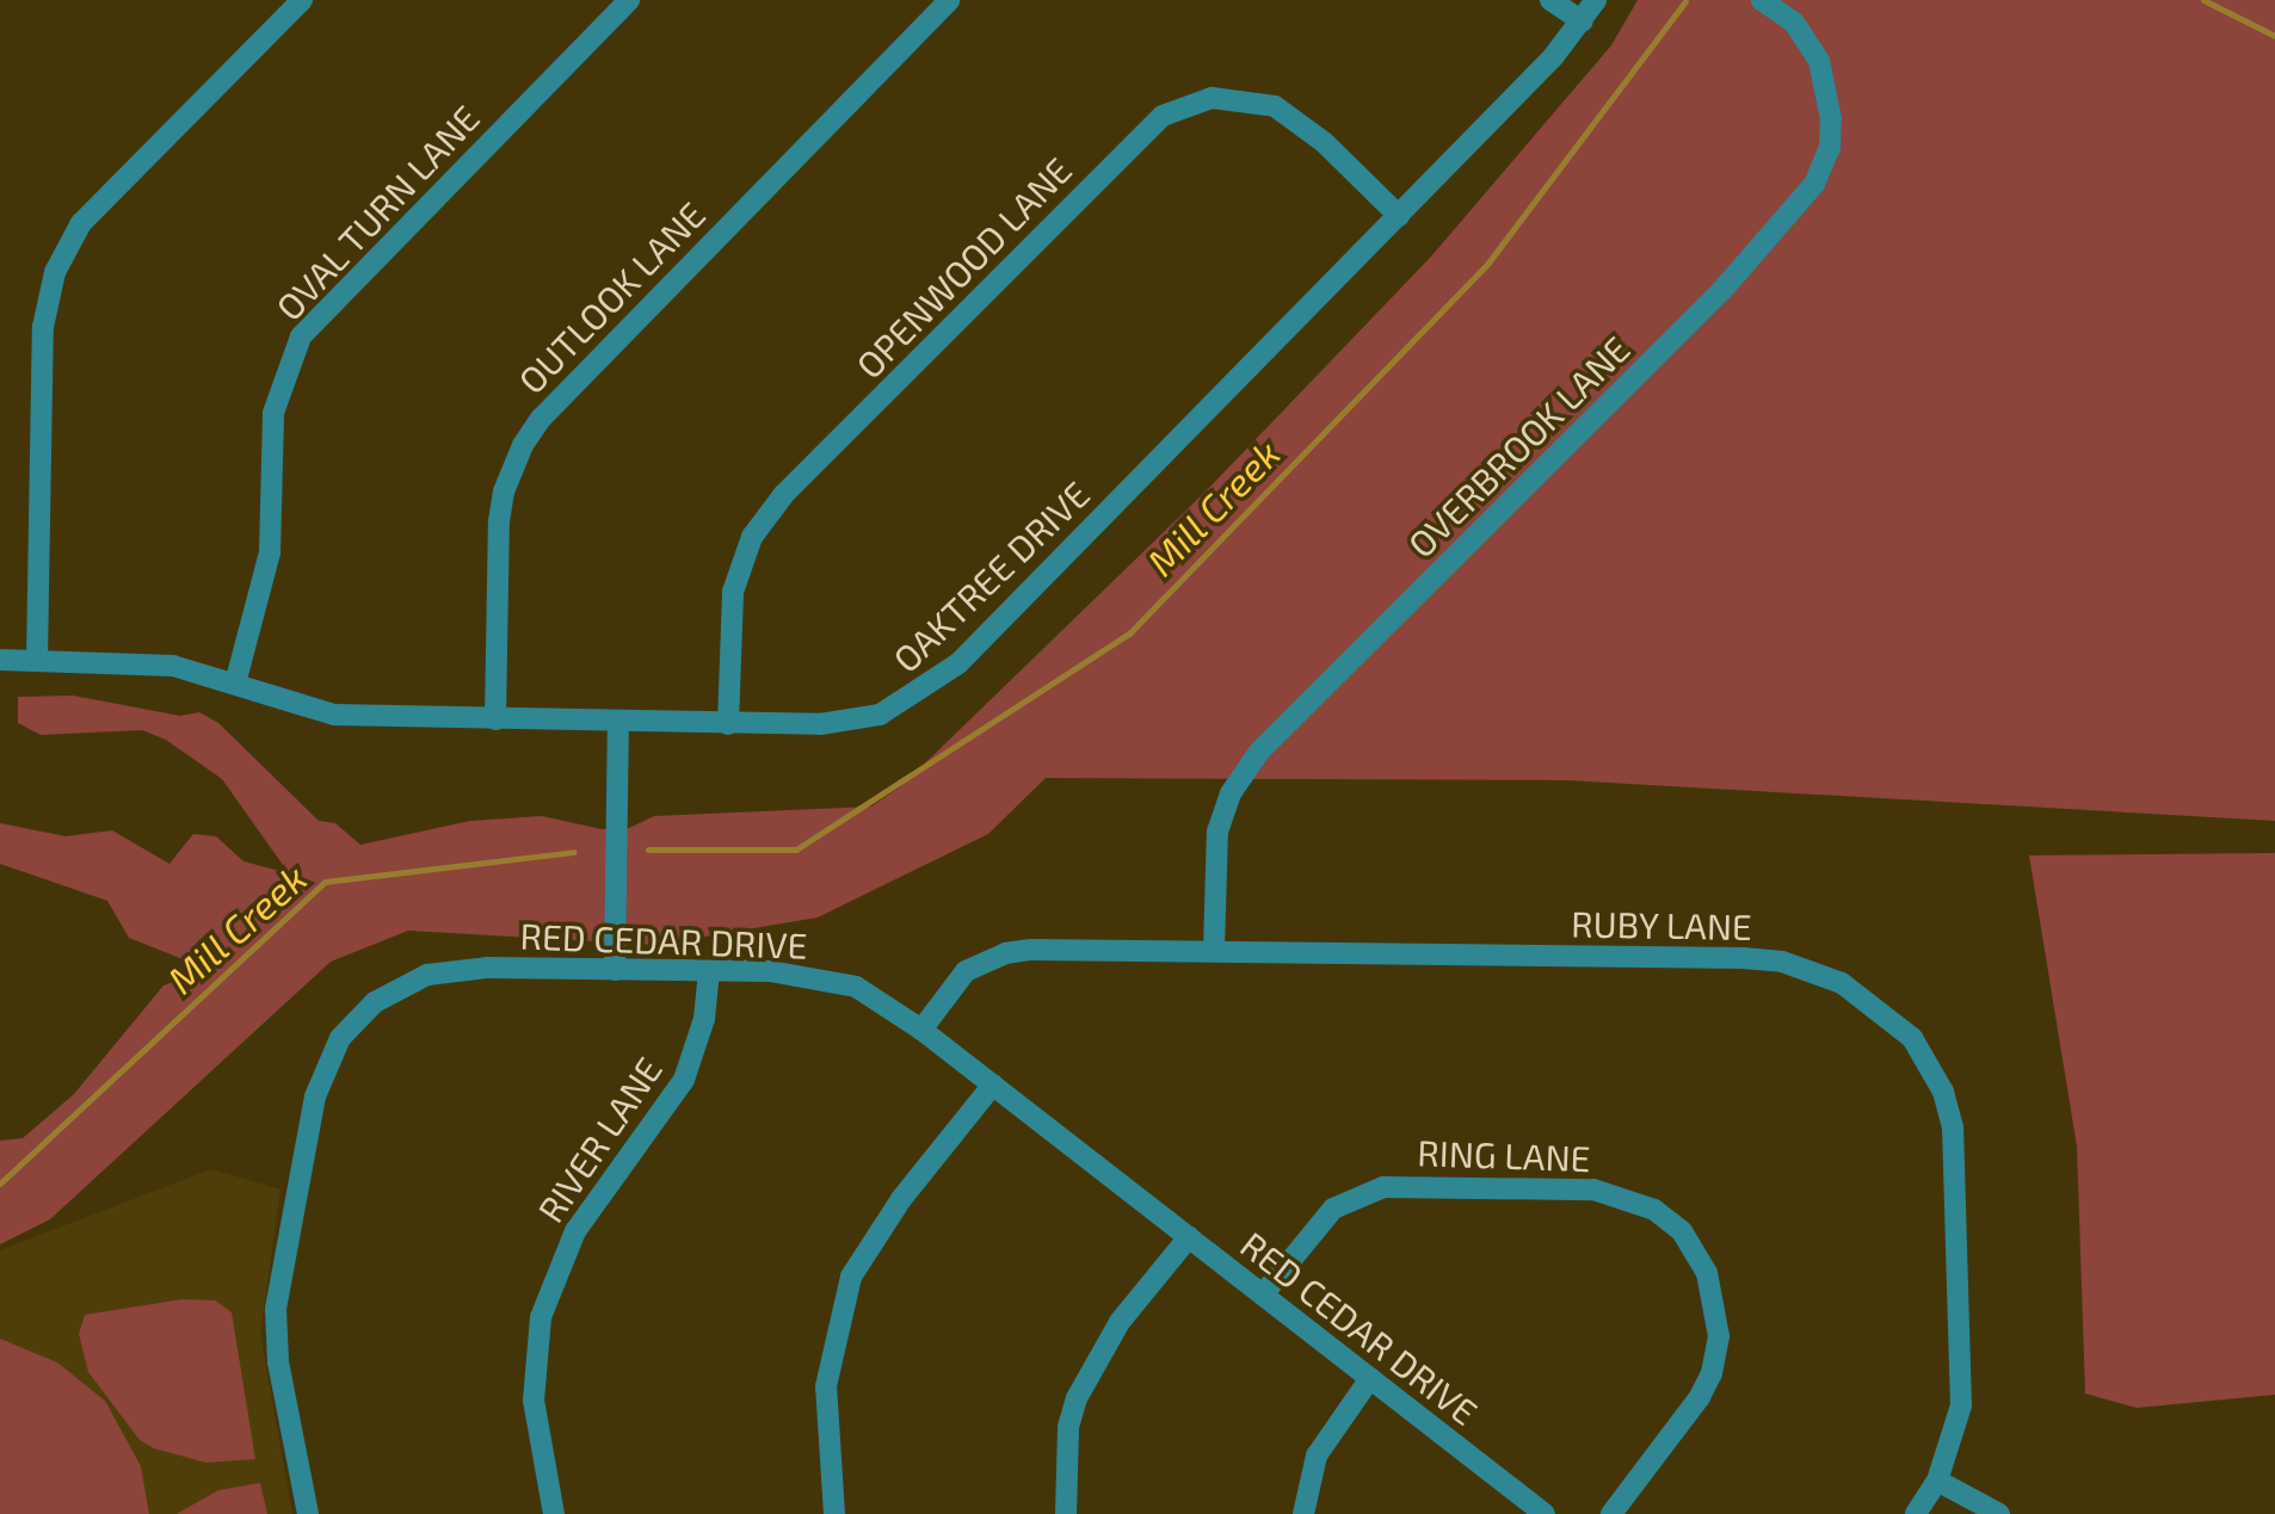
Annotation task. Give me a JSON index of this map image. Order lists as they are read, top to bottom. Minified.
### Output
{"streets":{"street":["OVAL TURN LANE","OPENWOOD LANE","OUTLOOK LANE","OVERBROOK LANE","OAKTREE DRIVE","RUBY LANE","RED CEDAR DRIVE","RIVER LANE","RING LANE"]},"crossings":[["OVAL TURN LANE","OAKTREE DRIVE"],["OPENWOOD LANE","OAKTREE DRIVE"],["OUTLOOK LANE","OAKTREE DRIVE"],["OVERBROOK LANE","RUBY LANE"],["RUBY LANE","RED CEDAR DRIVE"],["RED CEDAR DRIVE","RIVER LANE"],["RED CEDAR DRIVE","RING LANE"]],"water":["Mill Creek"]}
